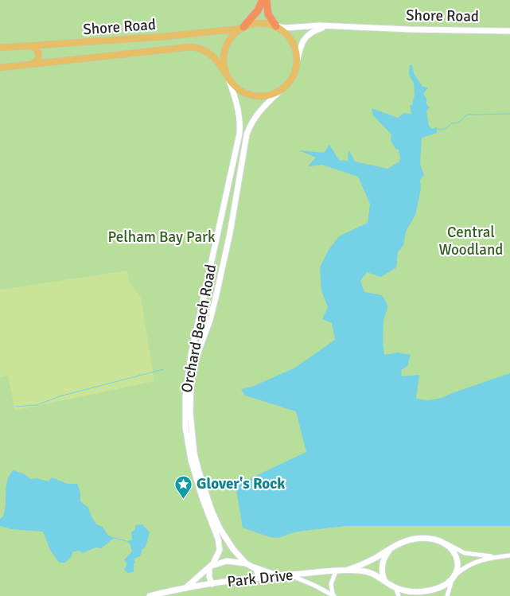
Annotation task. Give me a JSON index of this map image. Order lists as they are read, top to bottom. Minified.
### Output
{"streets":{"main road":["Shore Road"],"street":["Orchard Beach Road","Park Drive"]},"crossings":[["Shore Road","Orchard Beach Road"],["Orchard Beach Road","Park Drive"]],"parks":["Central Woodland","Pelham Bay Park"],"places":{"place":["Glover's Rock"]}}
